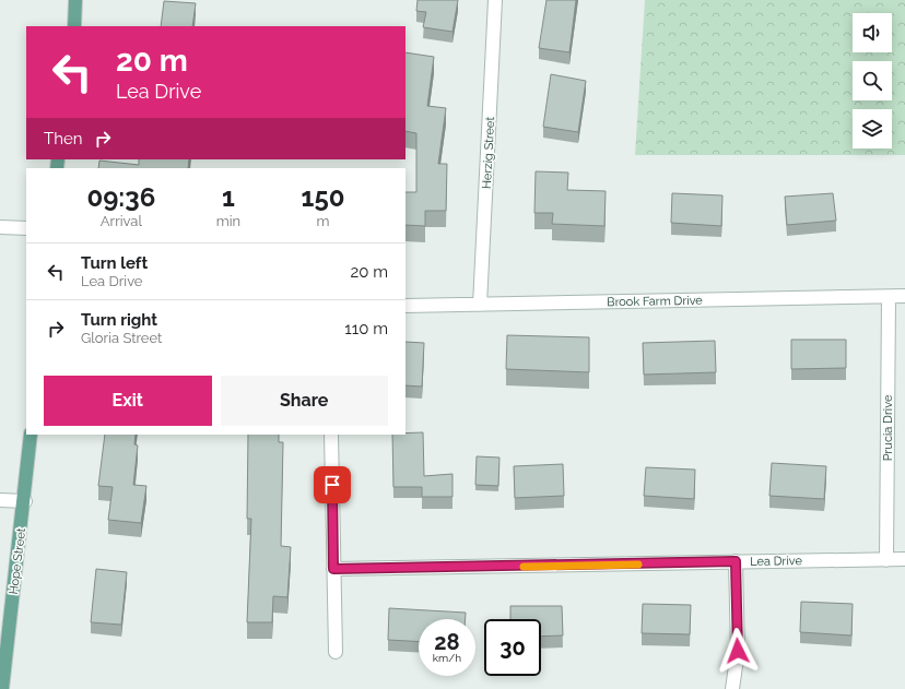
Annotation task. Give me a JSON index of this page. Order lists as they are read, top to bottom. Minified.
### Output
{"streets":{"main road":["Hope Street"],"street":["Herzig Street","Brook Farm Drive","Prucia Drive","Lea Drive"]},"crossings":[["Herzig Street","Brook Farm Drive"],["Brook Farm Drive","Prucia Drive"],["Prucia Drive","Lea Drive"]],"page":{"turn":["20 m","Lea Drive"],"then":"Then","eta":["09:36","Arrival","1","min","150","m"],"list":[{"name":"Turn left","note":"Lea Drive","value":"20 m"},{"name":"Turn right","note":"Gloria Street","value":"110 m"}],"buttons":["Exit","Share"],"speed":"28 km/h","limit":"30"}}
